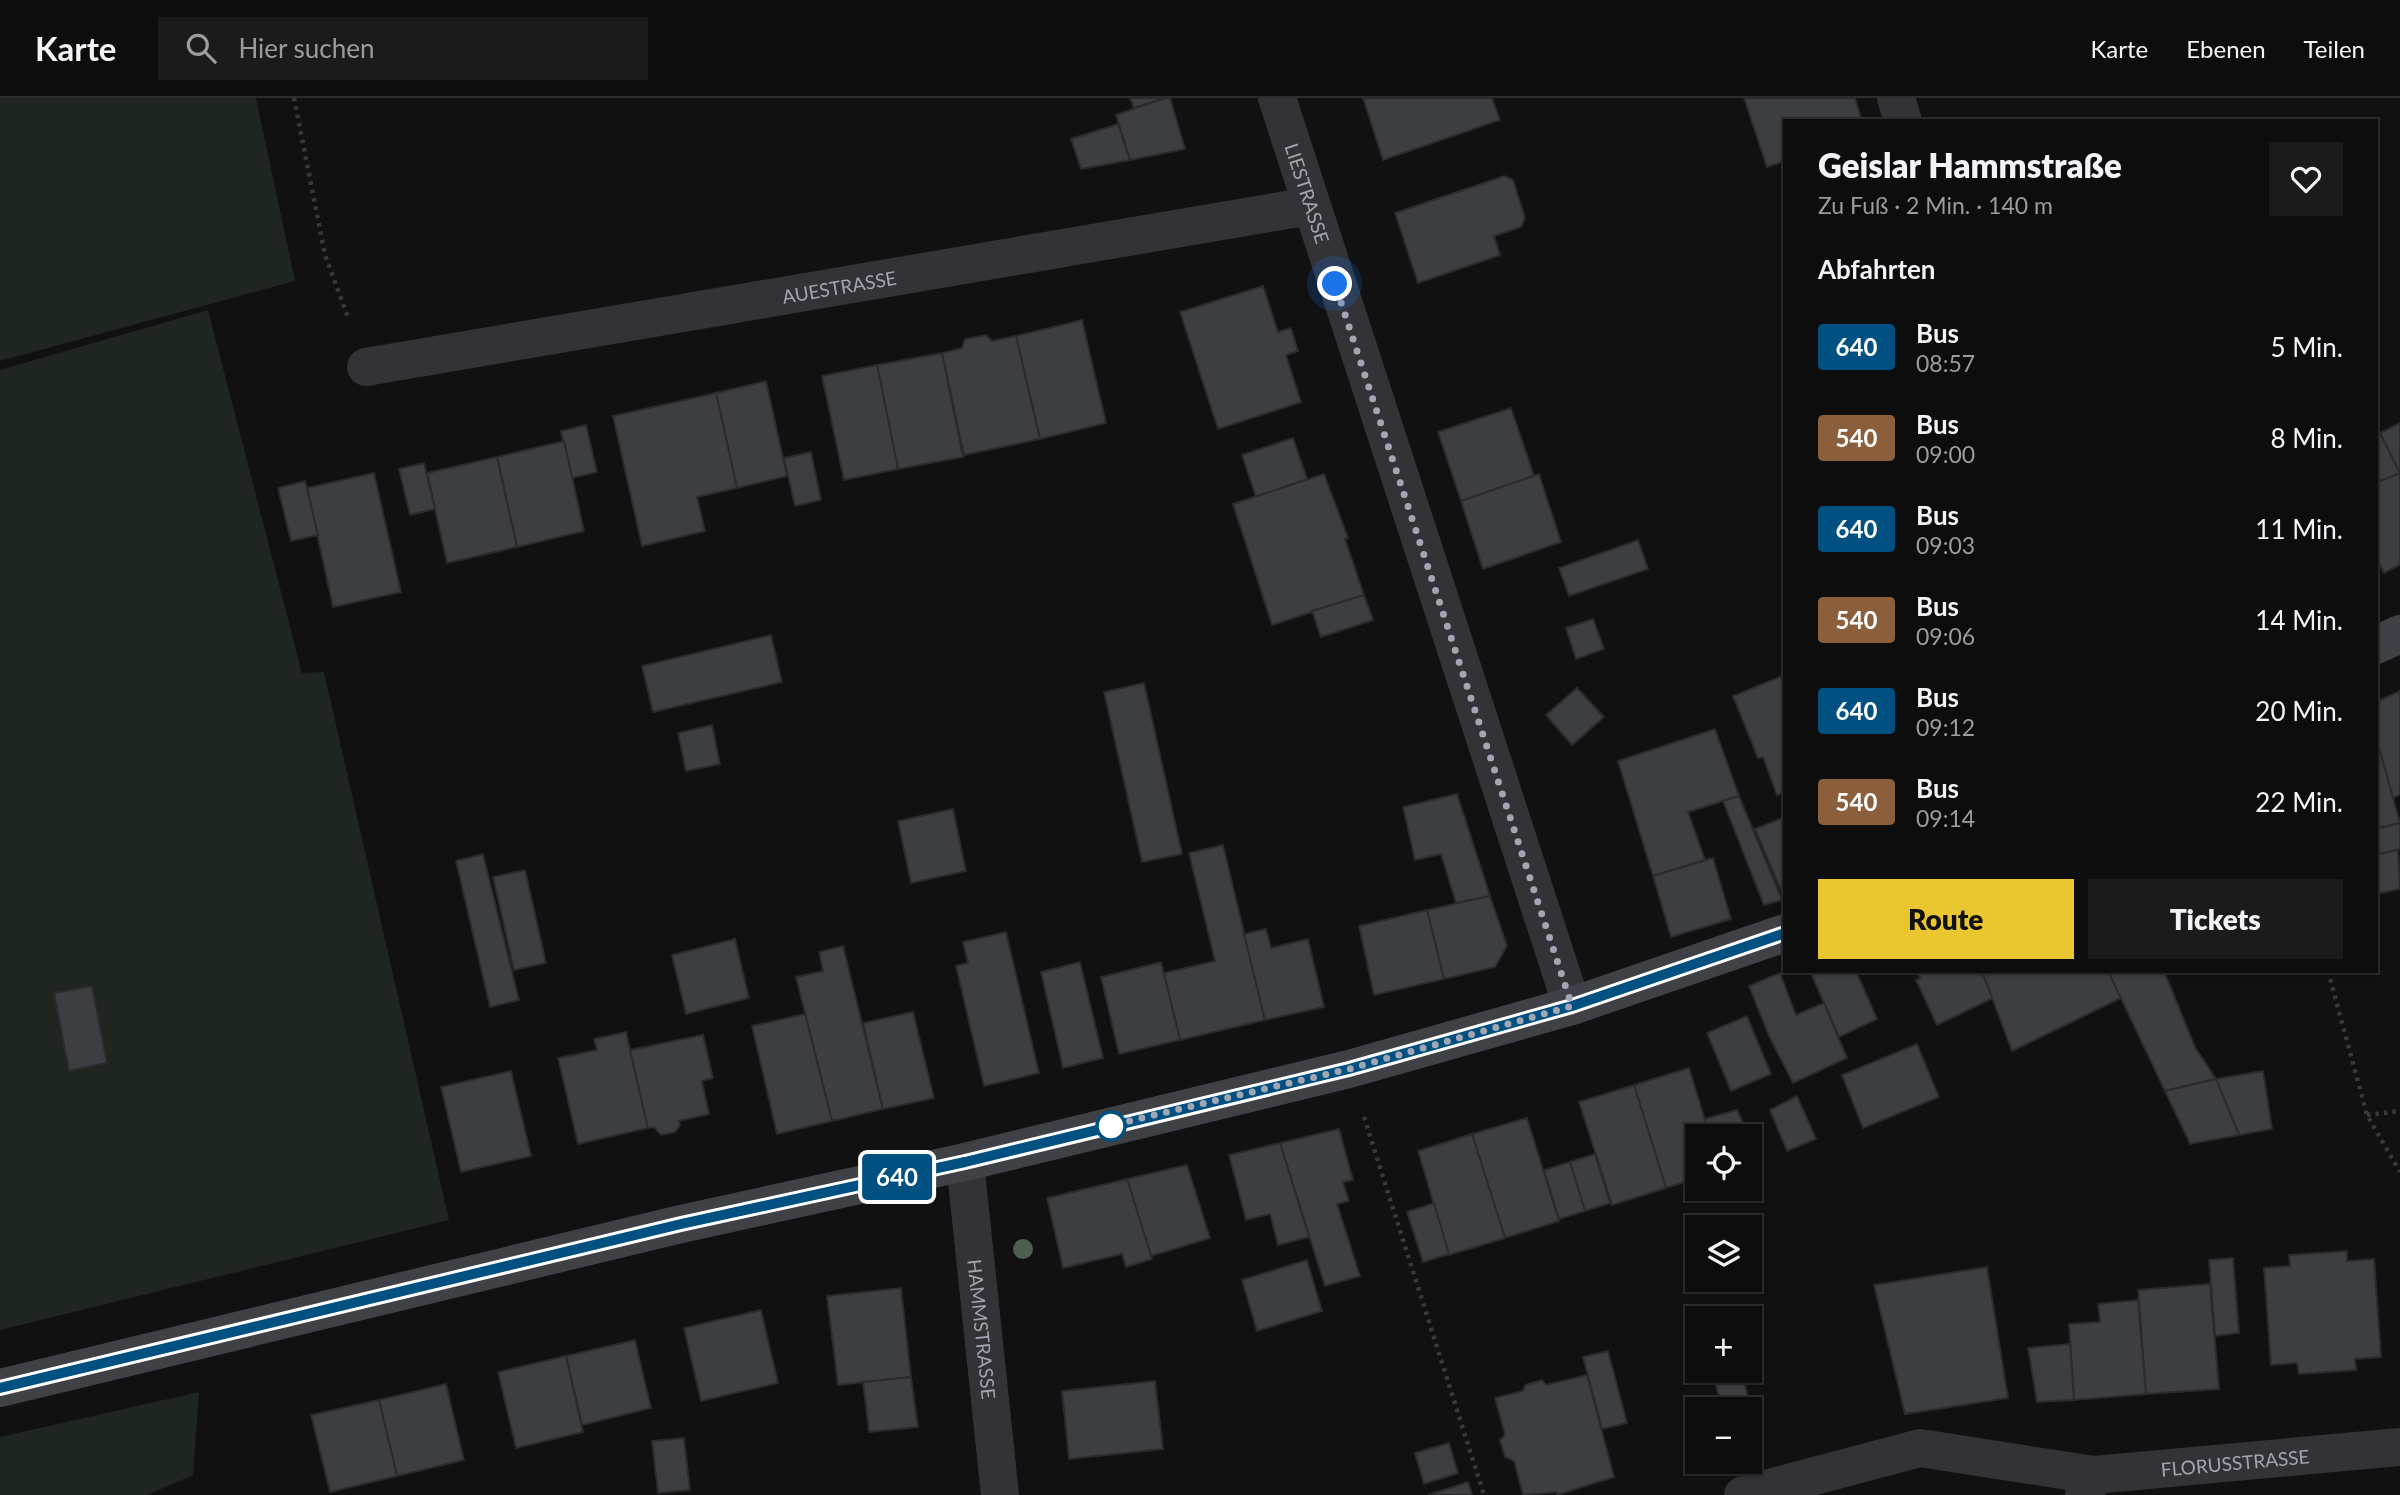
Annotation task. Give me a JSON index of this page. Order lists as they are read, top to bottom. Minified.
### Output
{"streets":{"street":["LIESTRASSE","AUESTRASSE","HAMMSTRASSE","FLORUSSTRASSE"]},"crossings":[["LIESTRASSE","AUESTRASSE"]],"lines":["bus line 640"],"page":{"header":"Karte","search":"Hier suchen","nav":["Karte","Ebenen","Teilen"],"on_map":"640","heading":[["Geislar Hammstraße","Zu Fuß · 2 Min. · 140 m"],"Abfahrten"],"list":[{"mark":"640","name":"Bus","note":"08:57","value":"5 Min."},{"mark":"540","name":"Bus","note":"09:00","value":"8 Min."},{"mark":"640","name":"Bus","note":"09:03","value":"11 Min."},{"mark":"540","name":"Bus","note":"09:06","value":"14 Min."},{"mark":"640","name":"Bus","note":"09:12","value":"20 Min."},{"mark":"540","name":"Bus","note":"09:14","value":"22 Min."}],"buttons":["Route","Tickets"],"map_buttons":["+","−"]}}
